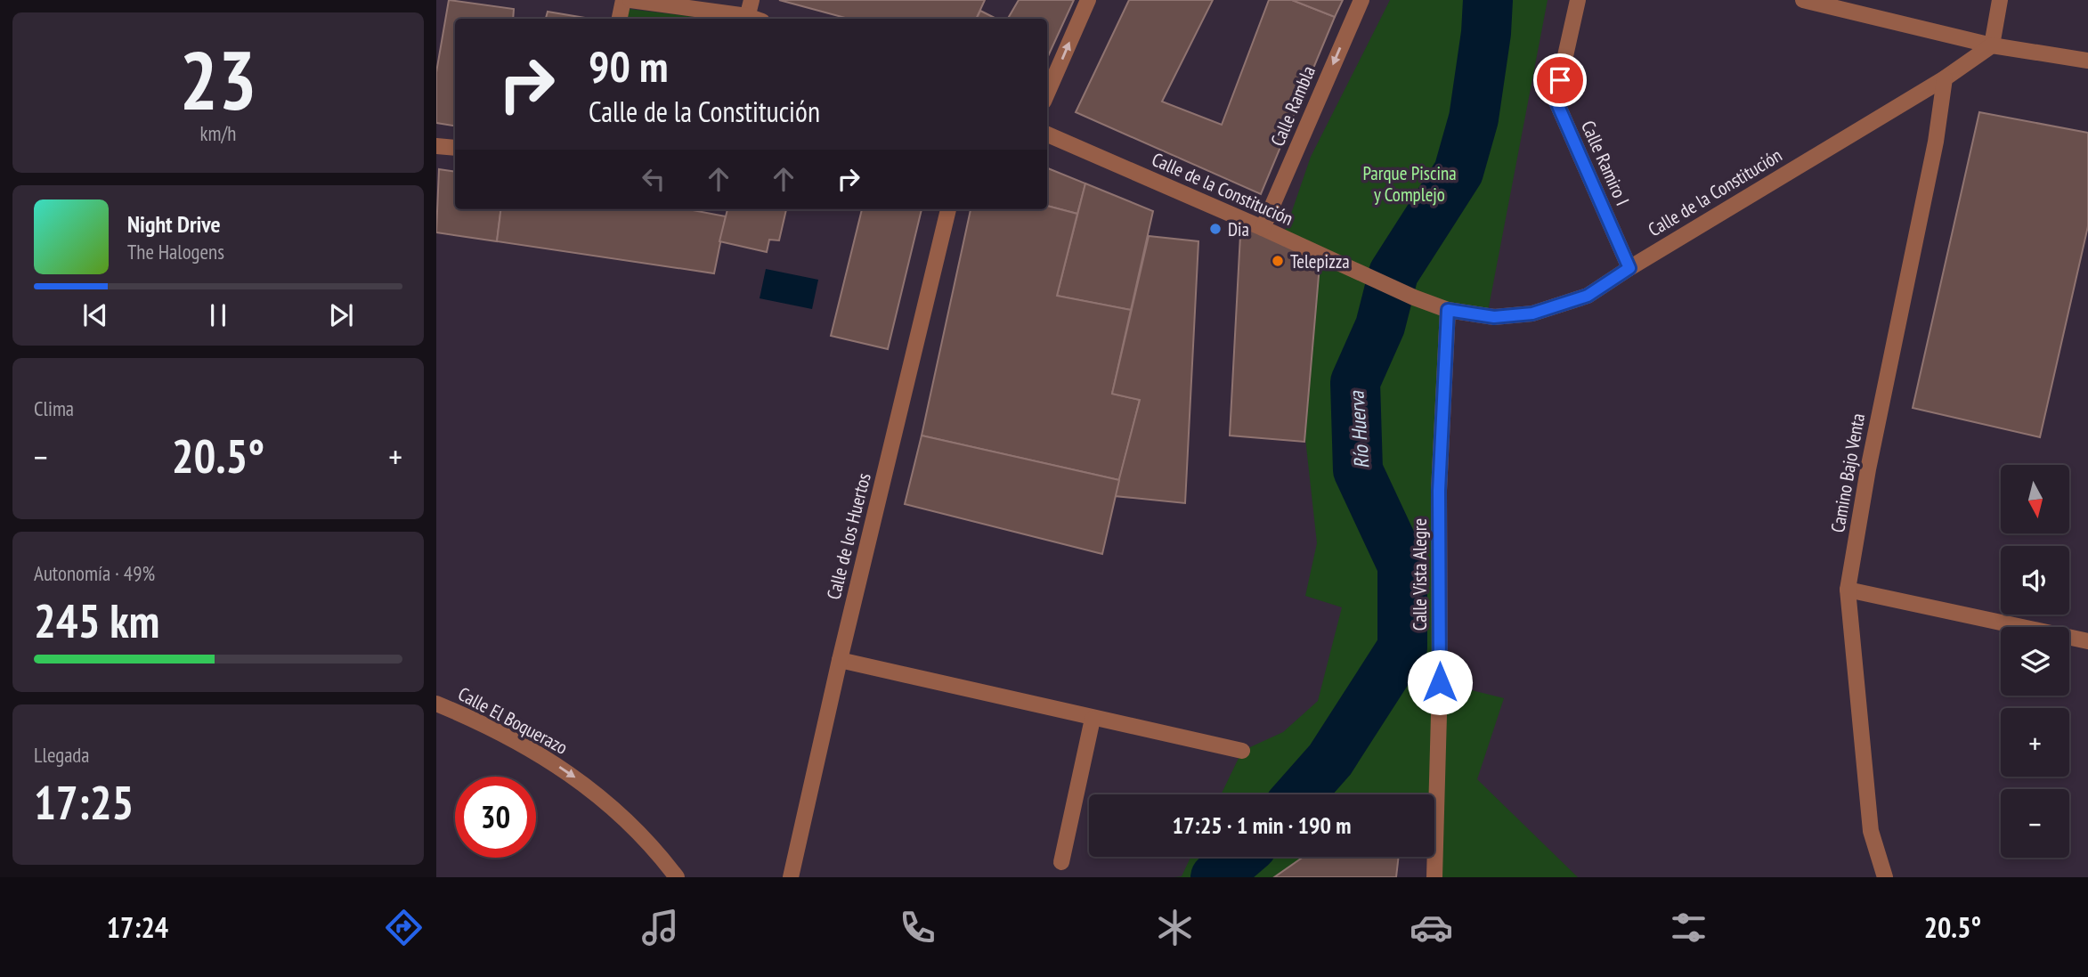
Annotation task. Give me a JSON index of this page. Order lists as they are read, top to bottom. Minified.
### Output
{"streets":{"street":["Calle Rambla","Calle Ramiro I","Calle de la Constitución","Camino Bajo Venta","Calle de los Huertos","Calle Vista Alegre","Calle El Boquerazo"]},"crossings":[["Calle Rambla","Calle de la Constitución"],["Calle Ramiro I","Calle de la Constitución"],["Calle de la Constitución","Camino Bajo Venta"],["Calle de la Constitución","Calle Vista Alegre"]],"one_way":["Calle Rambla","Calle El Boquerazo"],"water":["Río Huerva"],"parks":["Parque Piscina y Complejo"],"places":["Dia","Telepizza"],"north":"bottom","page":{"tile":[["23","km/h"],"Clima",["Autonomía · 49%","245 km"],["Llegada","17:25"]],"turn":["90 m","Calle de la Constitución"],"song":["Night Drive","The Halogens"],"heat":["−","20.5°","+"],"map_buttons":["+","−"],"limit":"30","trip":"17:25 · 1 min · 190 m","tabs":["17:24","20.5°"]}}
